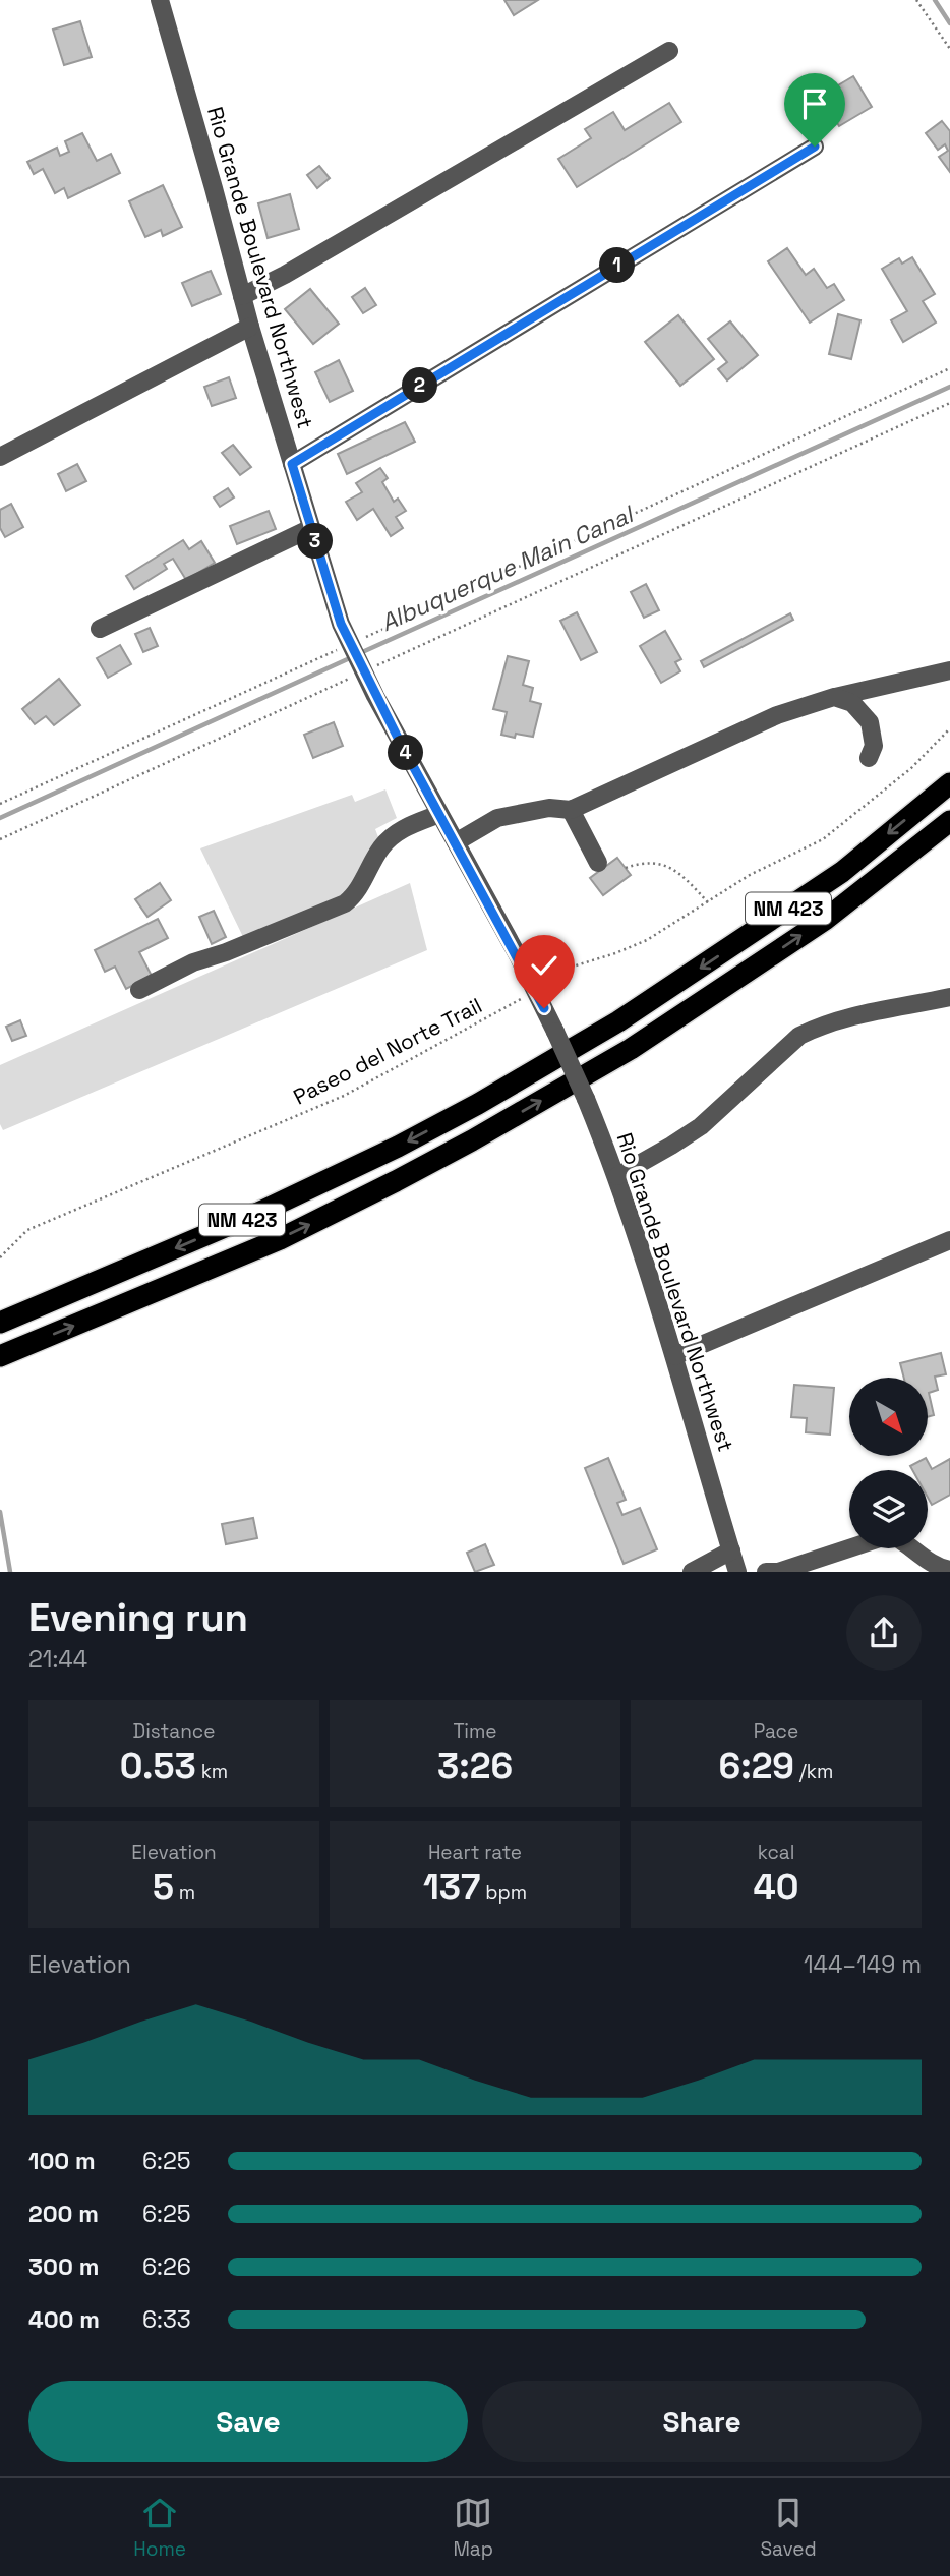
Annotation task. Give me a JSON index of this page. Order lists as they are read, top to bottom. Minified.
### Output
{"streets":{"highway":["NM 423"],"street":["Rio Grande Boulevard Northwest"],"path":["Paseo del Norte Trail"]},"crossings":[["Rio Grande Boulevard Northwest","Paseo del Norte Trail"]],"water":["Albuquerque Main Canal"],"north":"bottom right","page":{"pins":["1","2","3","4"],"heading":["Evening run","21:44"],"stats":[["Distance","0.53 km"],["Time","3:26"],["Pace","6:29 /km"],["Elevation","5 m"],["Heart rate","137 bpm"],["kcal","40"]],"chart":["Elevation","144–149 m"],"list":[{"name":"100 m","note":"6:25"},{"name":"200 m","note":"6:25"},{"name":"300 m","note":"6:26"},{"name":"400 m","note":"6:33"}],"buttons":["Save","Share"],"tabs":["Home","Map","Saved"]}}
